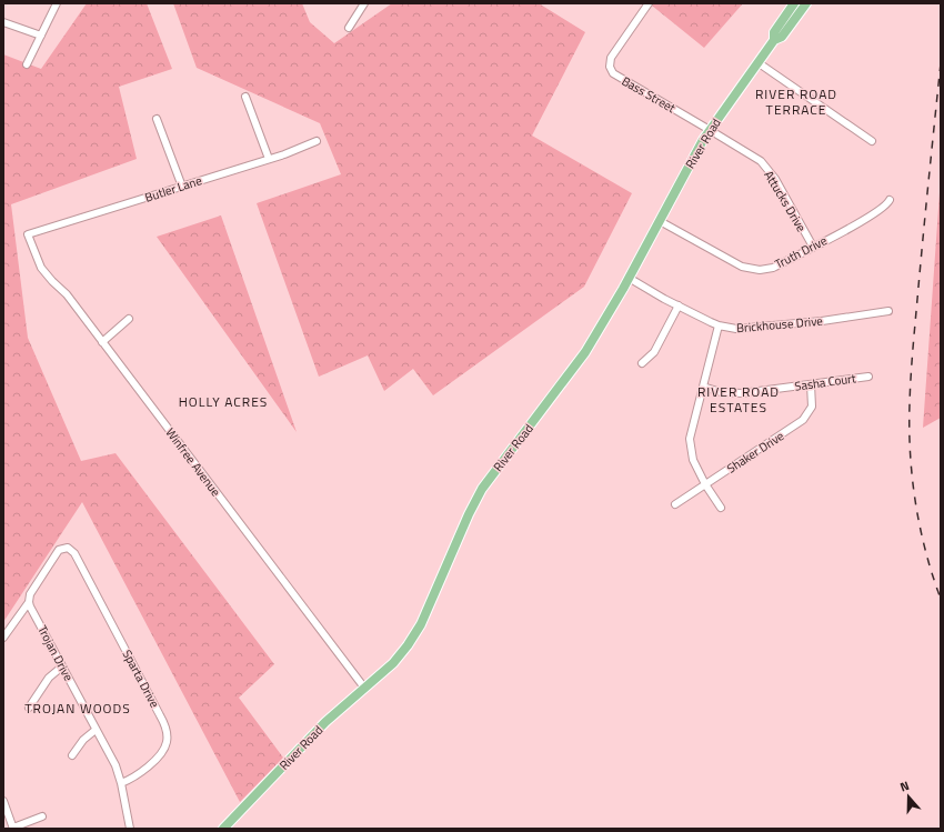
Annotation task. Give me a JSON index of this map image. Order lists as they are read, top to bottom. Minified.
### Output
{"streets":{"main road":["River Road"],"street":["Bass Street","Butler Lane","Attucks Drive","Truth Drive","Brickhouse Drive","Sasha Court","Shaker Drive","Winfree Avenue","Trojan Drive","Sparta Drive"]},"crossings":[["Bass Street","River Road"],["Bass Street","Attucks Drive"],["River Road","Attucks Drive"],["River Road","Truth Drive"],["River Road","Brickhouse Drive"],["River Road","Winfree Avenue"],["Butler Lane","Winfree Avenue"],["Attucks Drive","Truth Drive"],["Sasha Court","Shaker Drive"],["Trojan Drive","Sparta Drive"]],"districts":["RIVER ROAD TERRACE","RIVER ROAD ESTATES","HOLLY ACRES","TROJAN WOODS"],"north":"top"}
